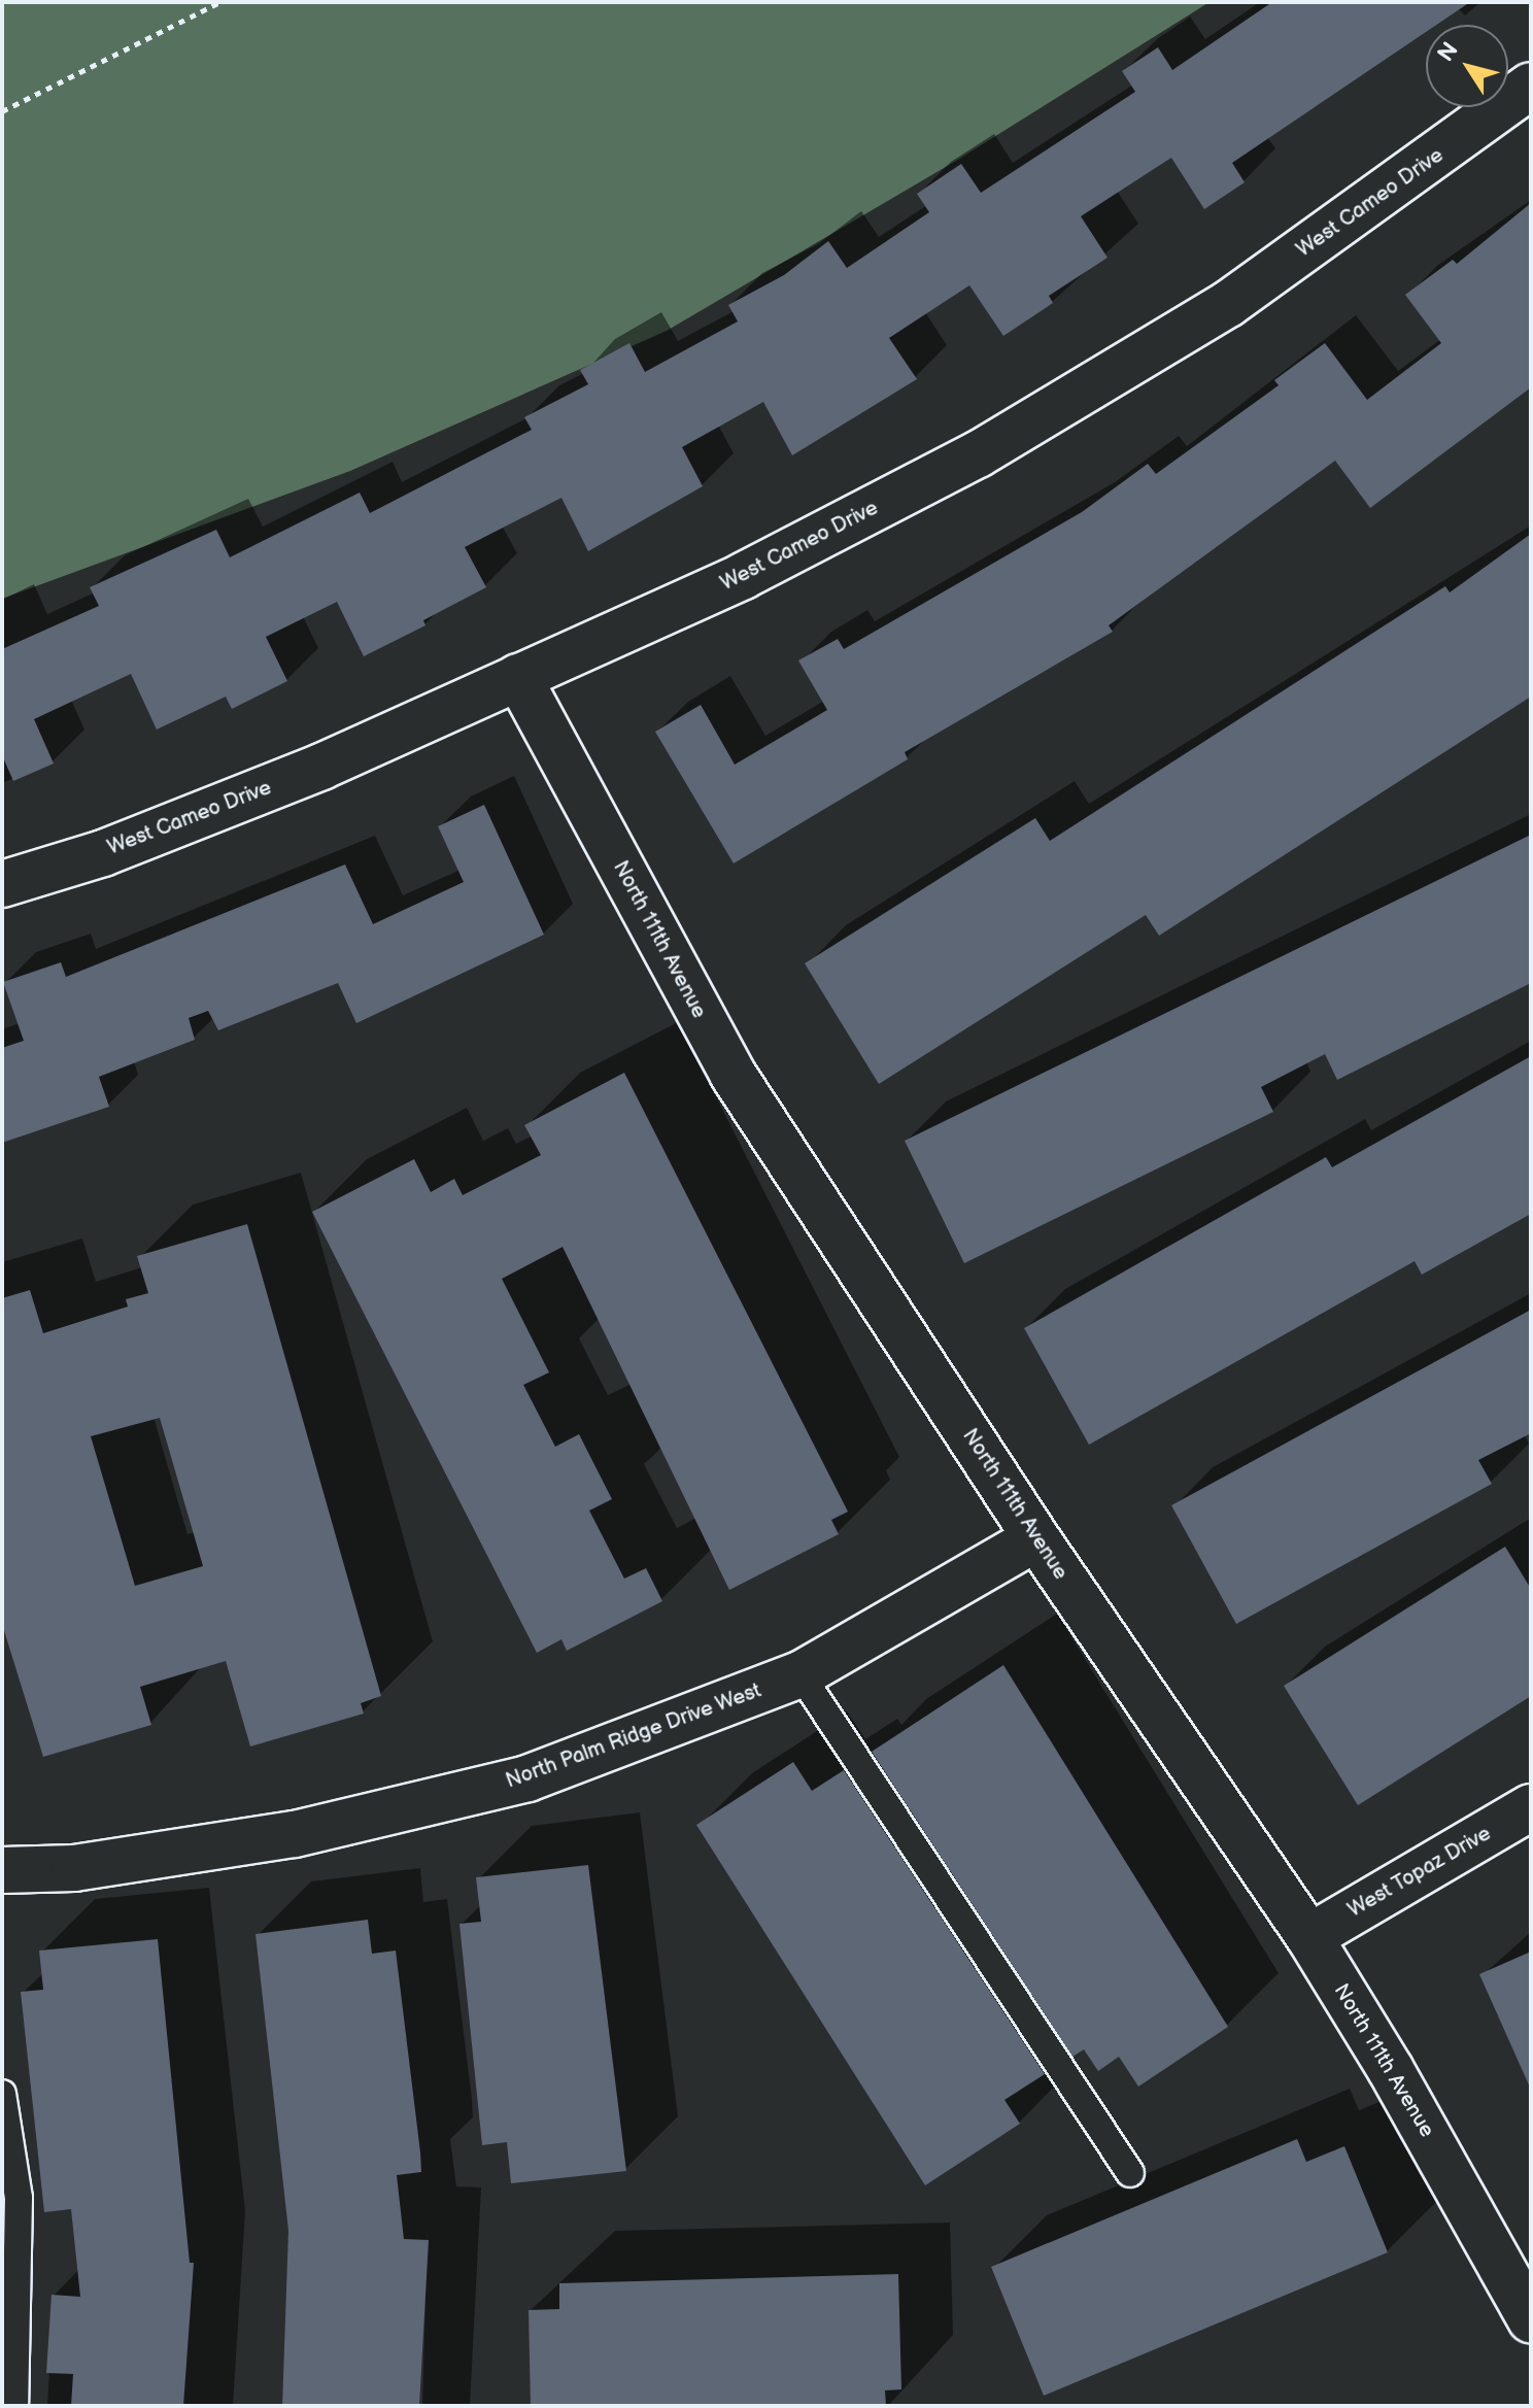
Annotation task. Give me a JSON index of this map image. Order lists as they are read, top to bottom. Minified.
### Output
{"streets":{"street":["West Cameo Drive","North 111th Avenue","North Palm Ridge Drive West","West Topaz Drive"]},"crossings":[["West Cameo Drive","North 111th Avenue"],["North 111th Avenue","North Palm Ridge Drive West"],["North 111th Avenue","West Topaz Drive"]],"north":"top left"}
